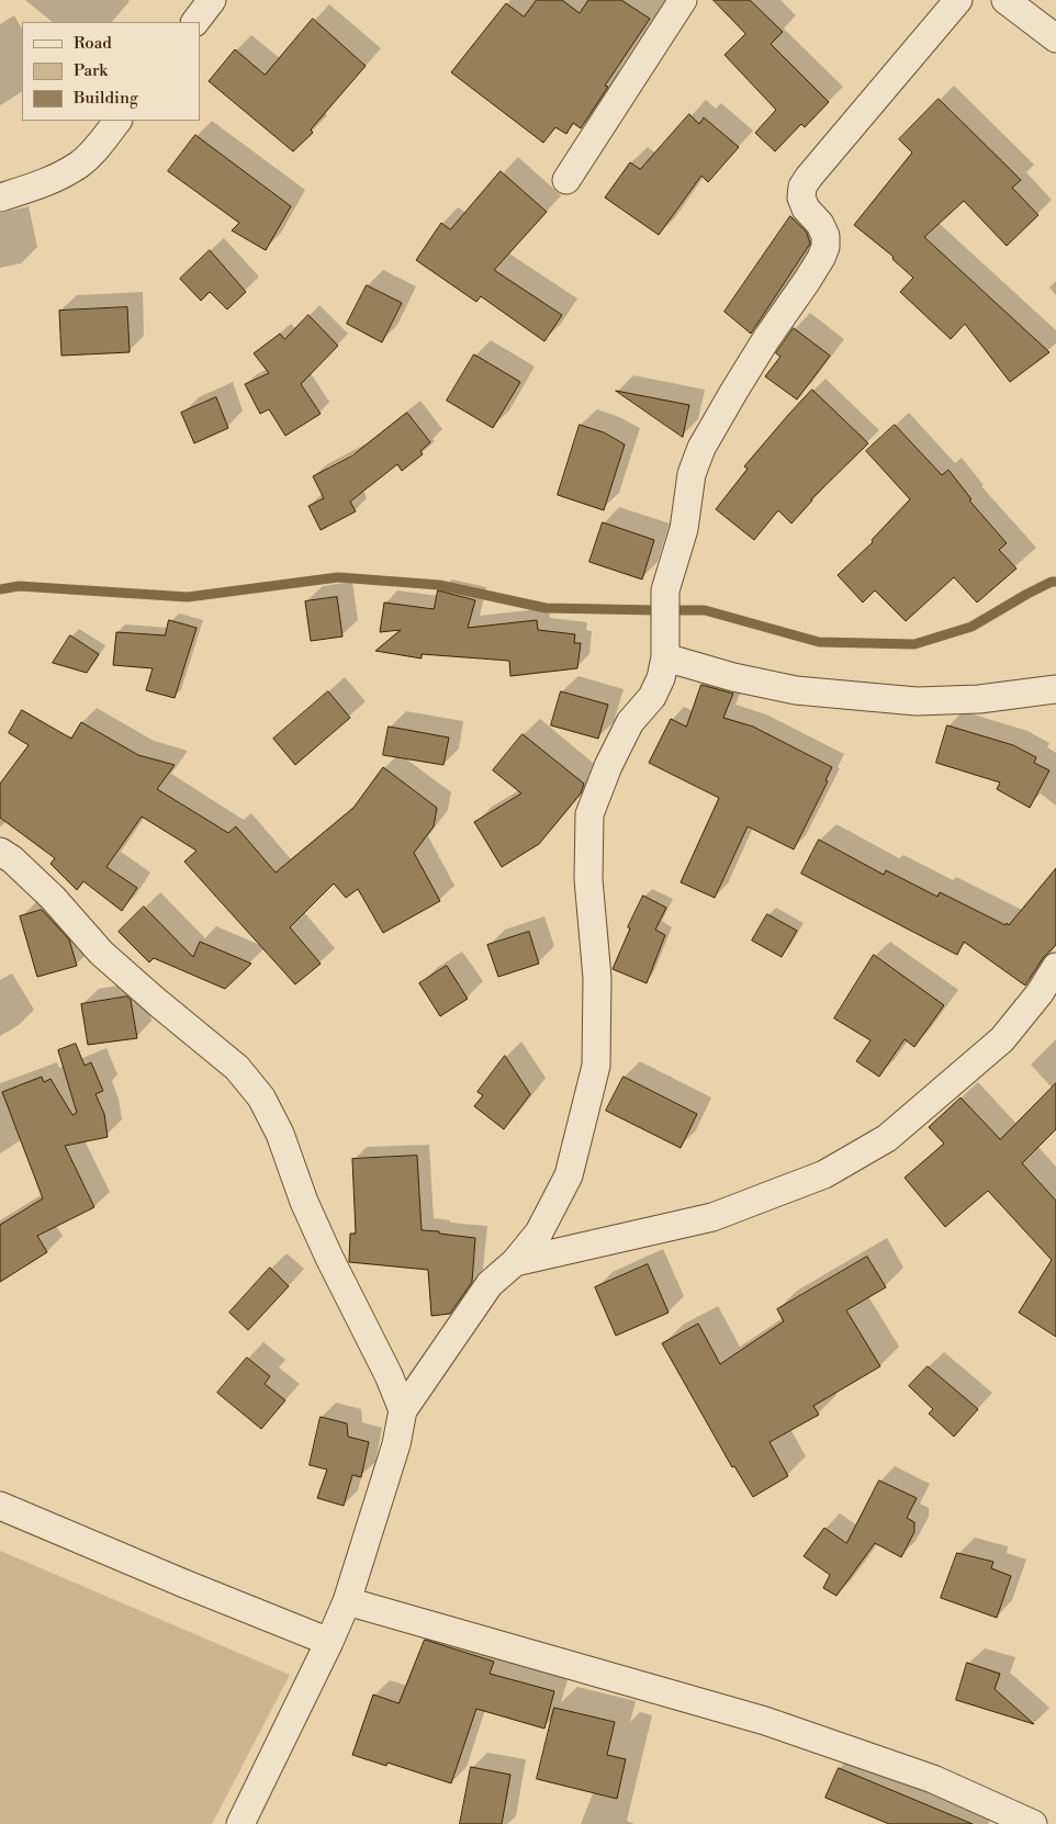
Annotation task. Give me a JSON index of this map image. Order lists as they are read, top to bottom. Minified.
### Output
{"legend":["Road","Park","Building"]}
